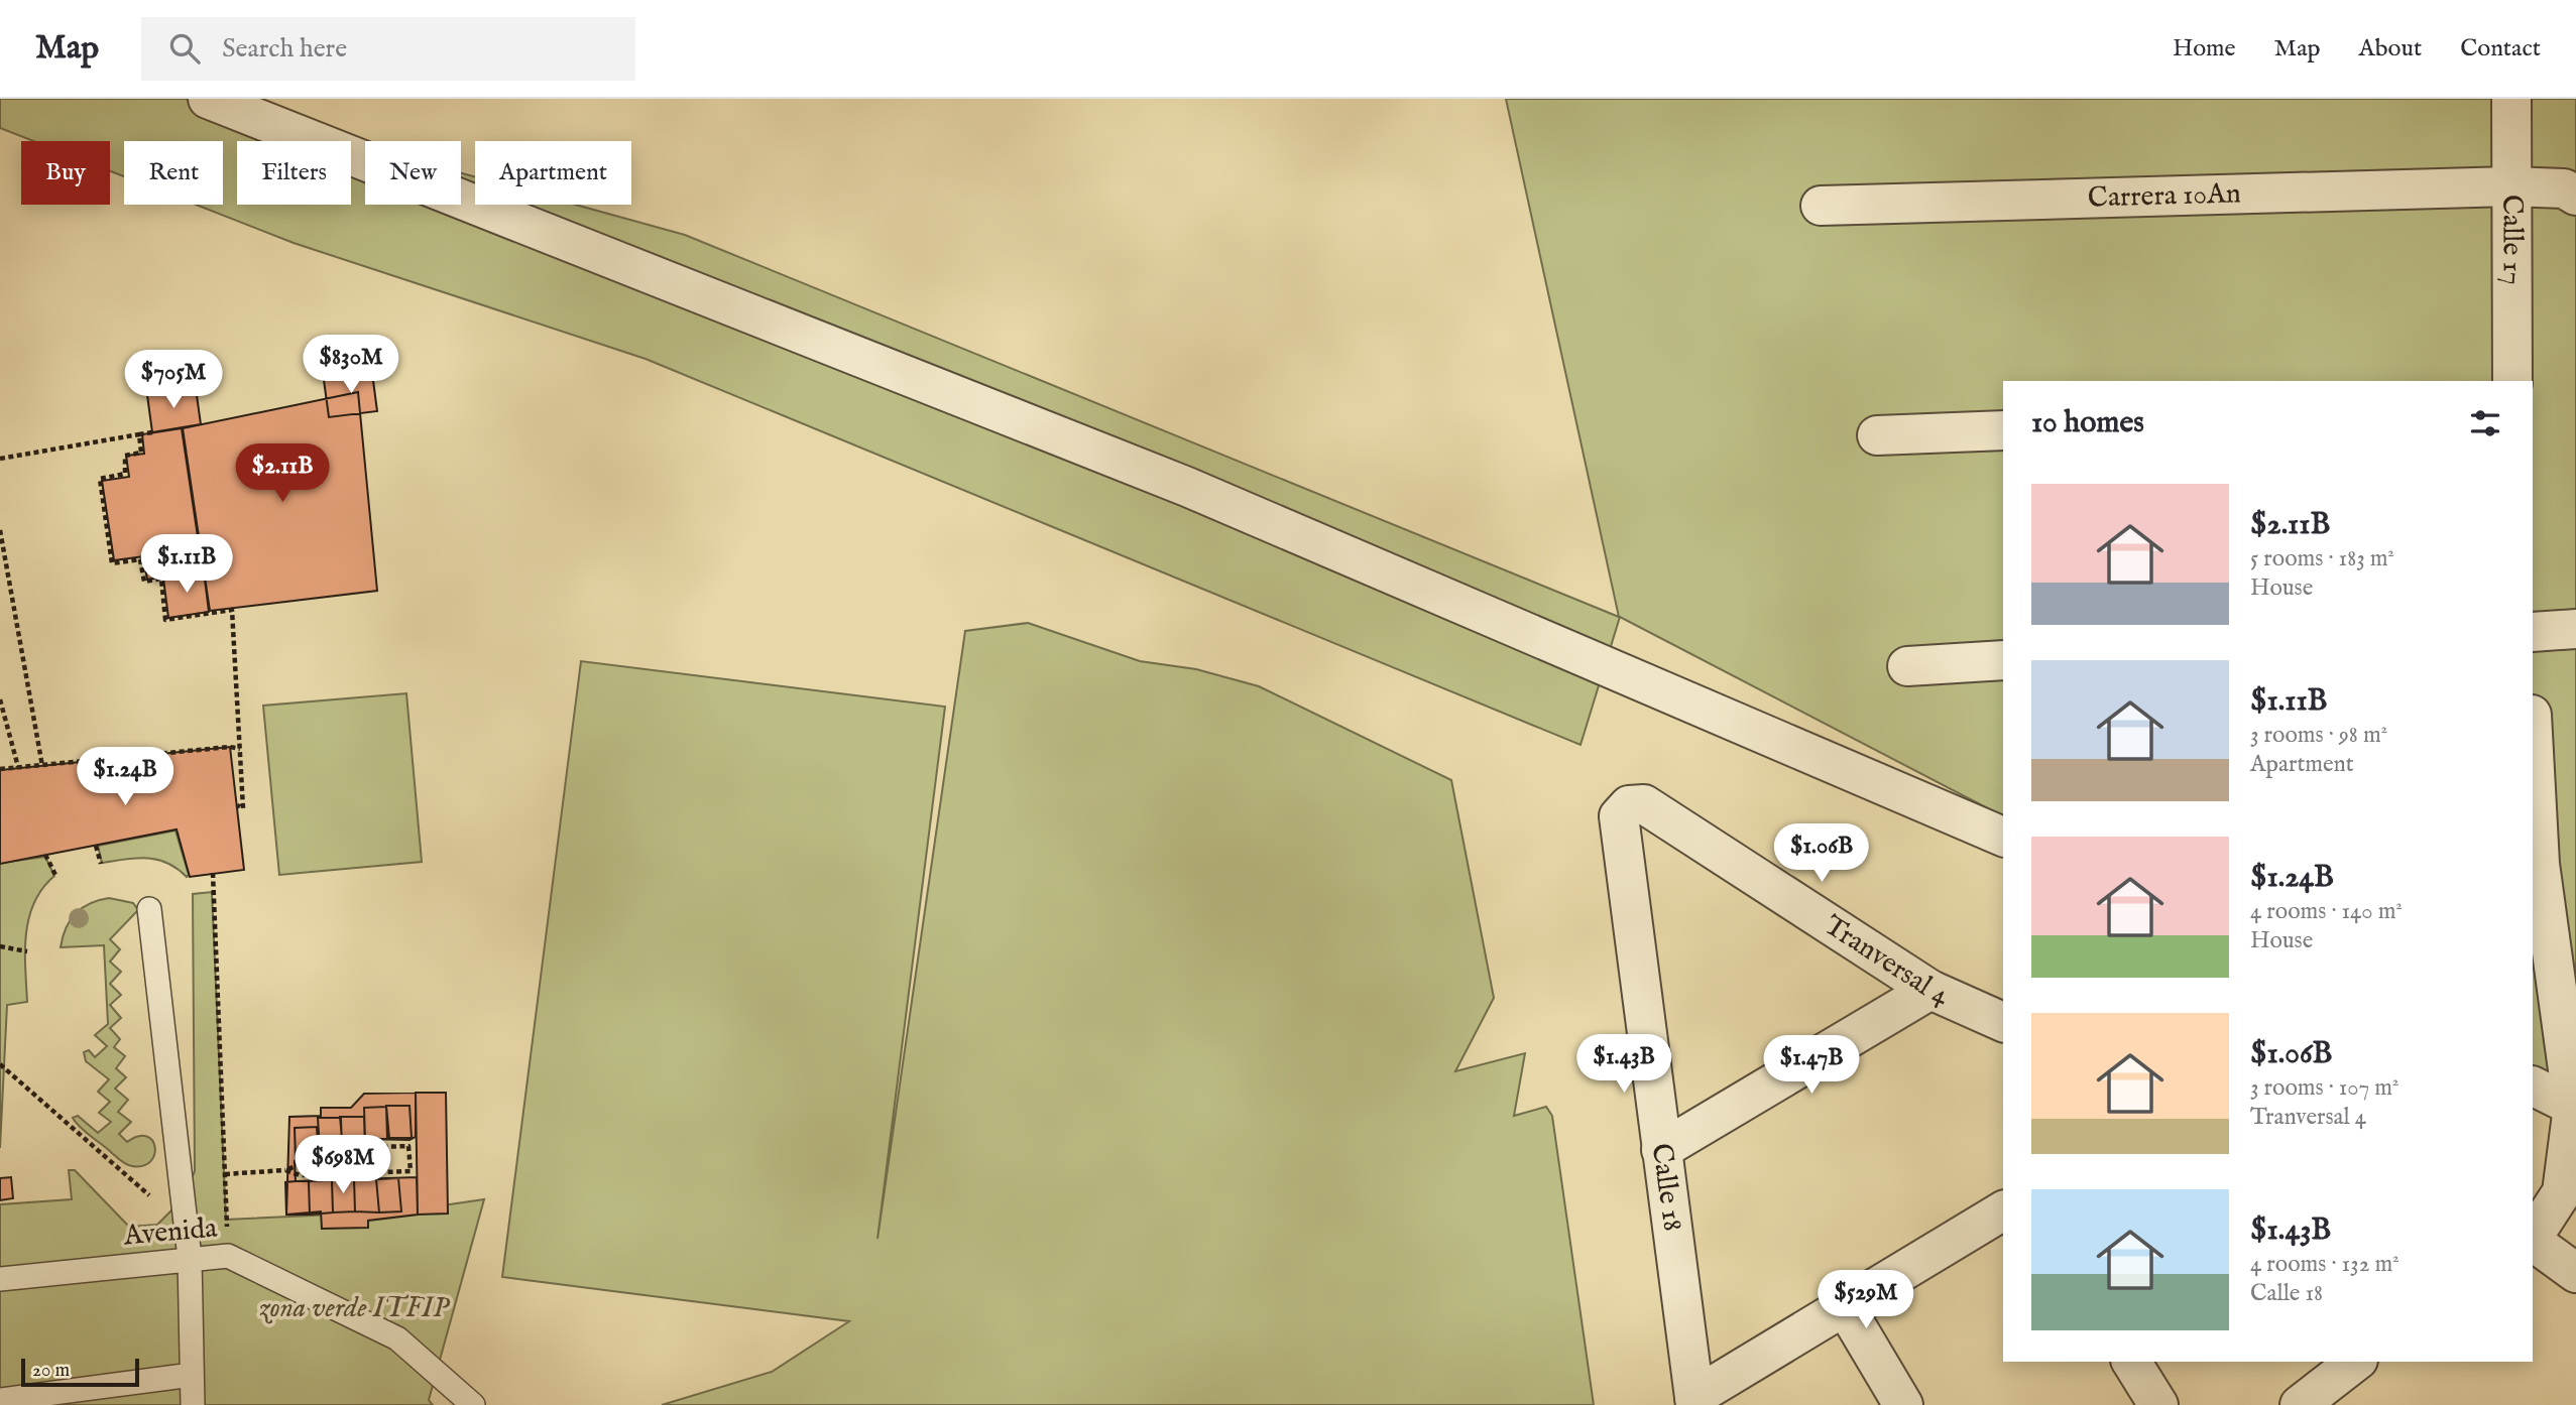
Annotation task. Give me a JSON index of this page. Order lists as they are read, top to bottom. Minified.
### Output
{"streets":{"street":["Carrera 10An","Calle 17","Tranversal 4","Calle 18"],"lane":["Avenida"]},"crossings":[["Carrera 10An","Calle 17"],["Tranversal 4","Calle 18"]],"parks":["zona verde ITFIP"],"scale_bar":"20 m","page":{"header":"Map","search":"Search here","nav":["Home","Map","About","Contact"],"chip":["Buy","Rent","Filters","New","Apartment"],"price":["$830M","$705M","$2.11B","$1.11B","$1.24B","$1.06B","$1.43B","$1.47B","$698M","$529M"],"heading":"10 homes","list":[{"name":"$2.11B","note":"5 rooms · 183 m² · House"},{"name":"$1.11B","note":"3 rooms · 98 m² · Apartment"},{"name":"$1.24B","note":"4 rooms · 140 m² · House"},{"name":"$1.06B","note":"3 rooms · 107 m² · Tranversal 4"},{"name":"$1.43B","note":"4 rooms · 132 m² · Calle 18"}],"scale":"20 m"}}
